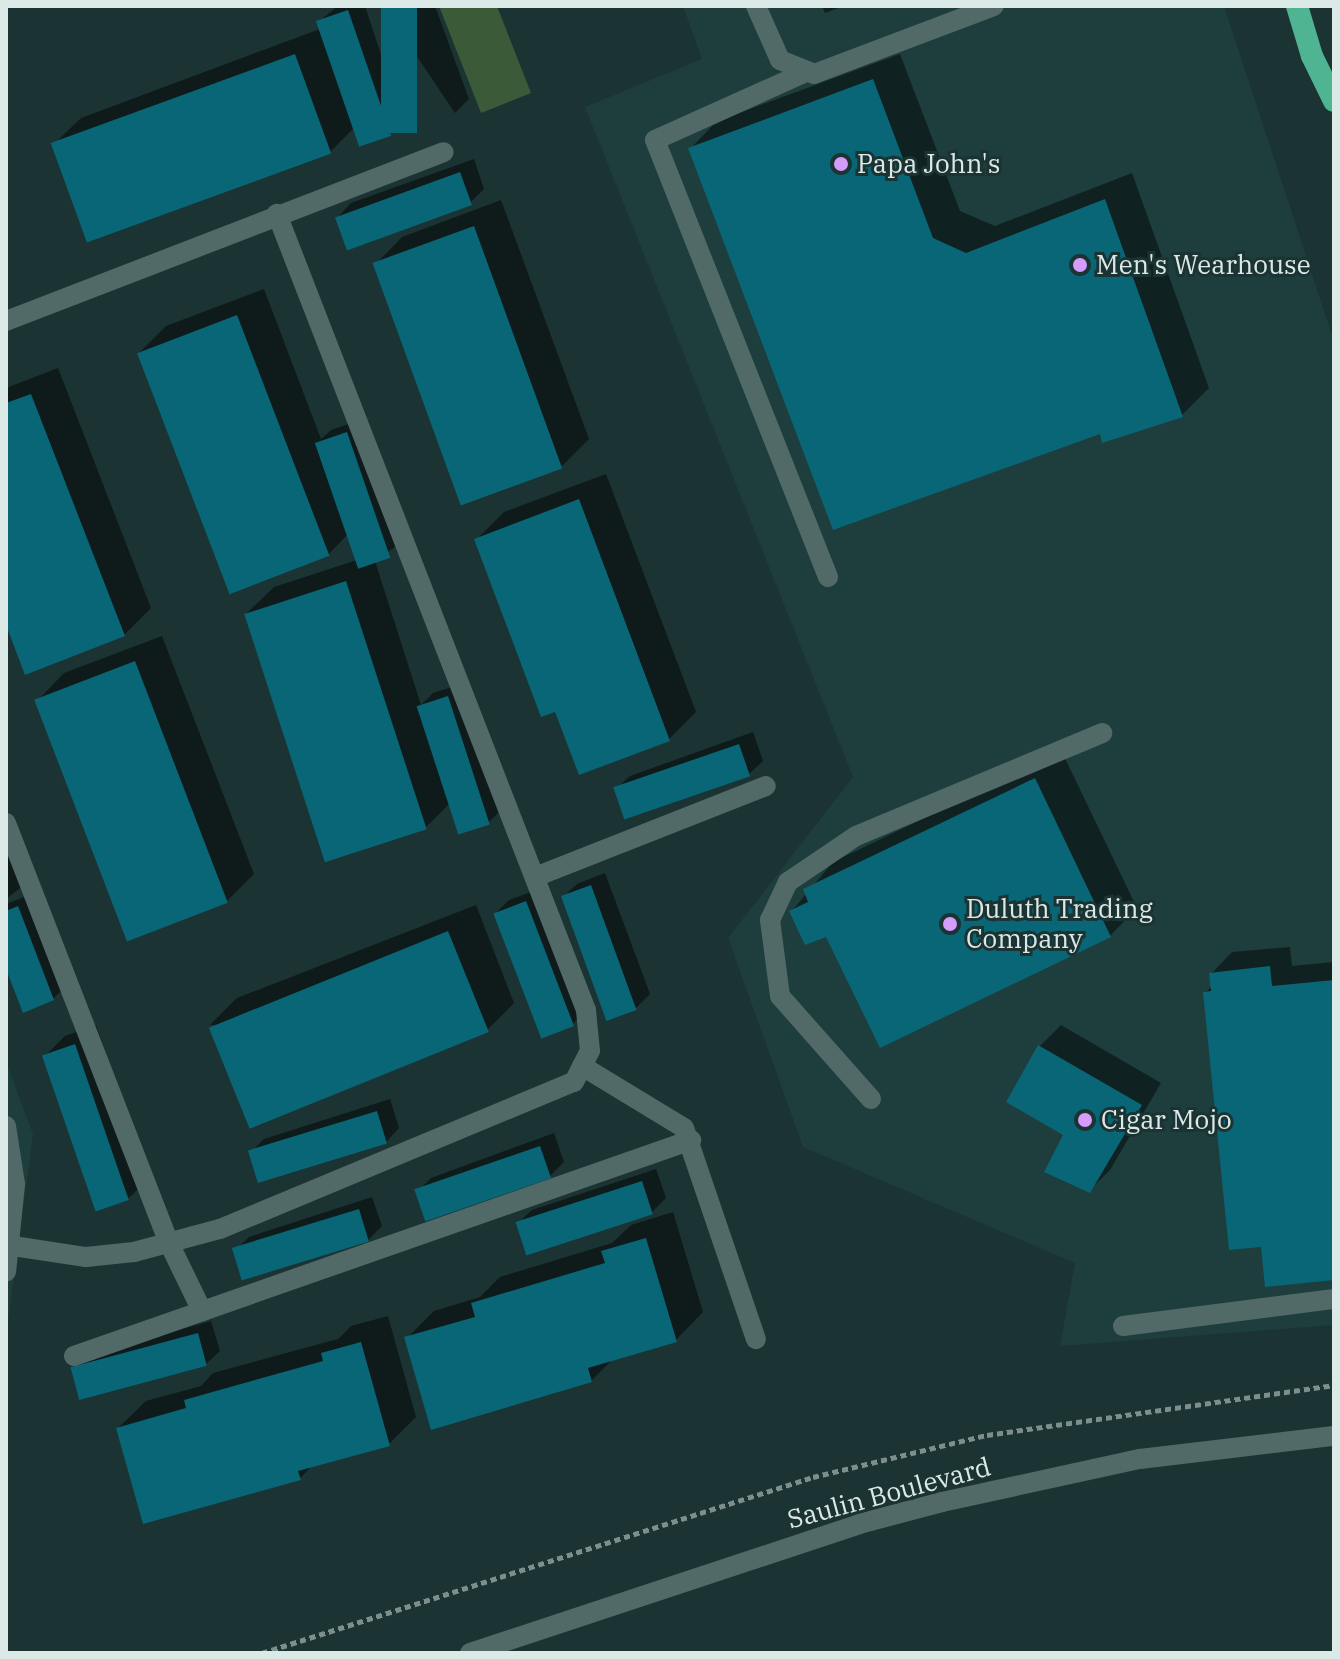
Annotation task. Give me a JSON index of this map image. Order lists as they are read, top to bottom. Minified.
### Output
{"streets":{"street":["Saulin Boulevard"]},"places":["Papa John's","Men's Wearhouse","Duluth Trading Company","Cigar Mojo"]}
